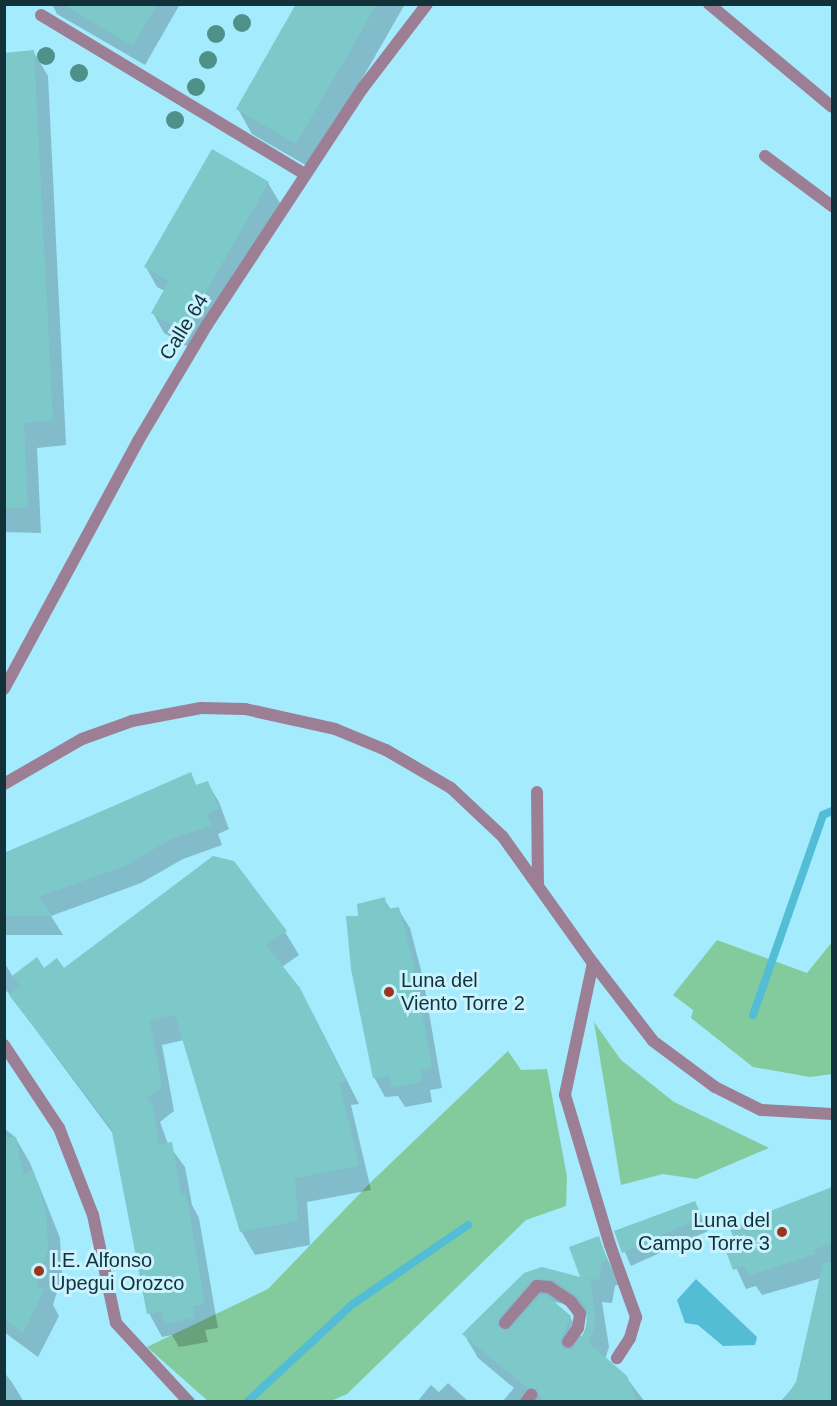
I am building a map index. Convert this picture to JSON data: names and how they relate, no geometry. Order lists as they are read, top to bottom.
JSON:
{
  "streets": {
    "street": ["Calle 64"]
  },
  "places": ["Luna del Viento Torre 2", "Luna del Campo Torre 3", "I.E. Alfonso Upegui Orozco"]
}
